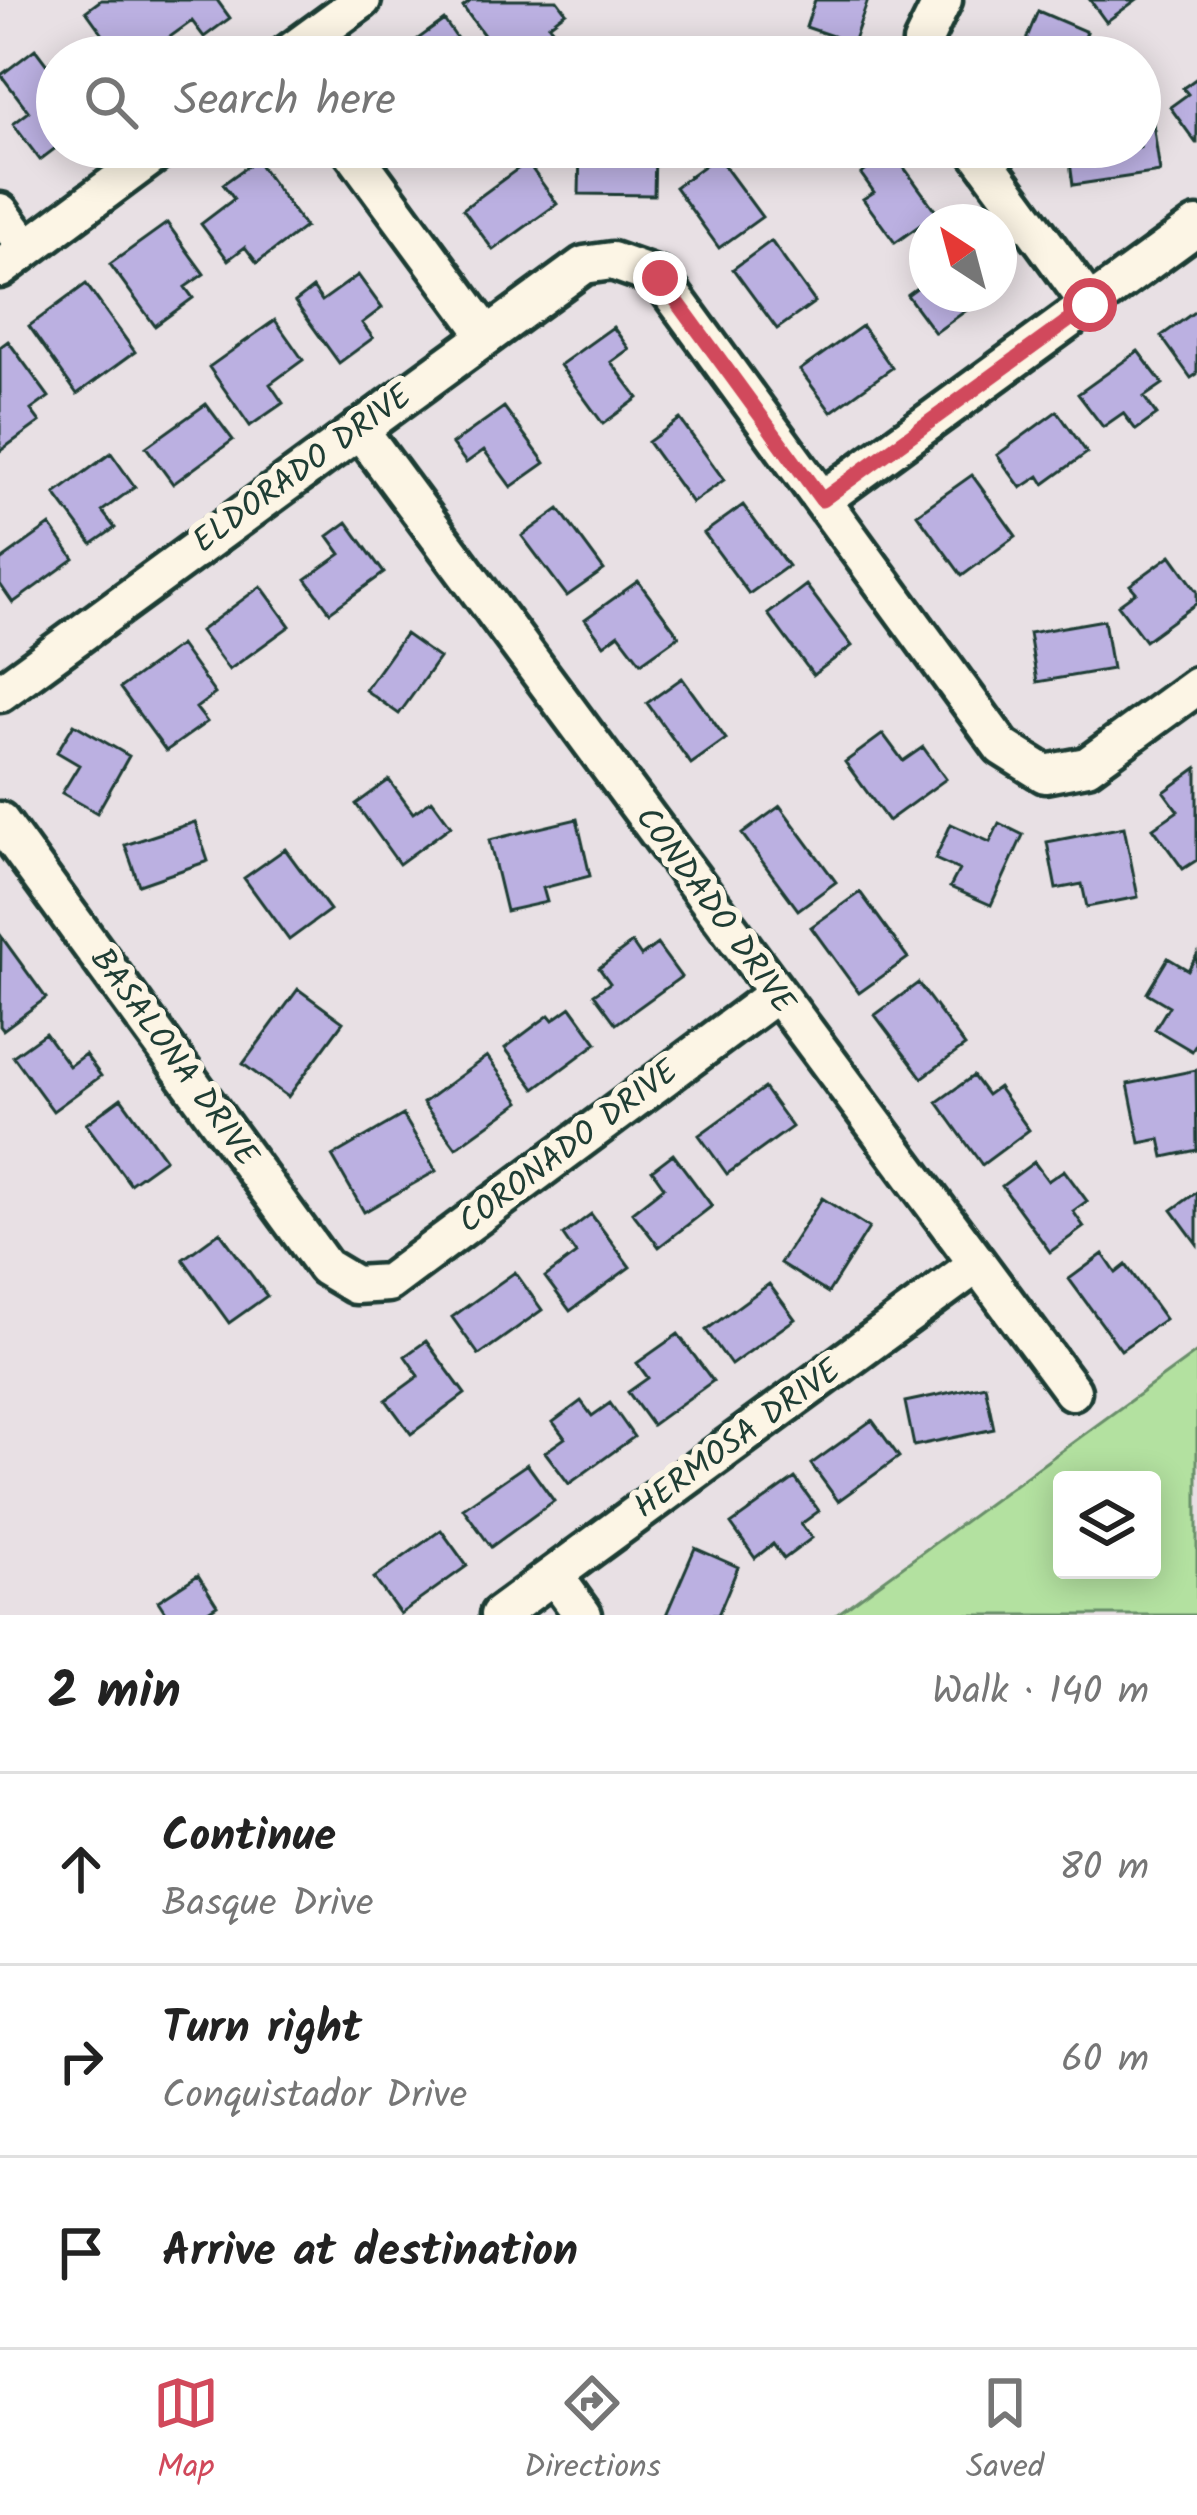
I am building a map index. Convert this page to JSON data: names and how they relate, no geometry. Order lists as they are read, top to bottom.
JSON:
{
  "streets": {
    "street": [
      "ELDORADO DRIVE",
      "CONDADO DRIVE",
      "BASALONA DRIVE",
      "CORONADO DRIVE",
      "HERMOSA DRIVE"
    ]
  },
  "crossings": [
    ["ELDORADO DRIVE", "CONDADO DRIVE"],
    ["CONDADO DRIVE", "CORONADO DRIVE"],
    ["CONDADO DRIVE", "HERMOSA DRIVE"],
    ["BASALONA DRIVE", "CORONADO DRIVE"]
  ],
  "north": "top left",
  "page": {
    "search": "Search here",
    "heading": ["2 min", "Walk · 140 m"],
    "list": [
      ["Continue", "Basque Drive", "80 m"],
      ["Turn right", "Conquistador Drive", "60 m"],
      "Arrive at destination"
    ],
    "nav": ["Map", "Directions", "Saved"]
  }
}
